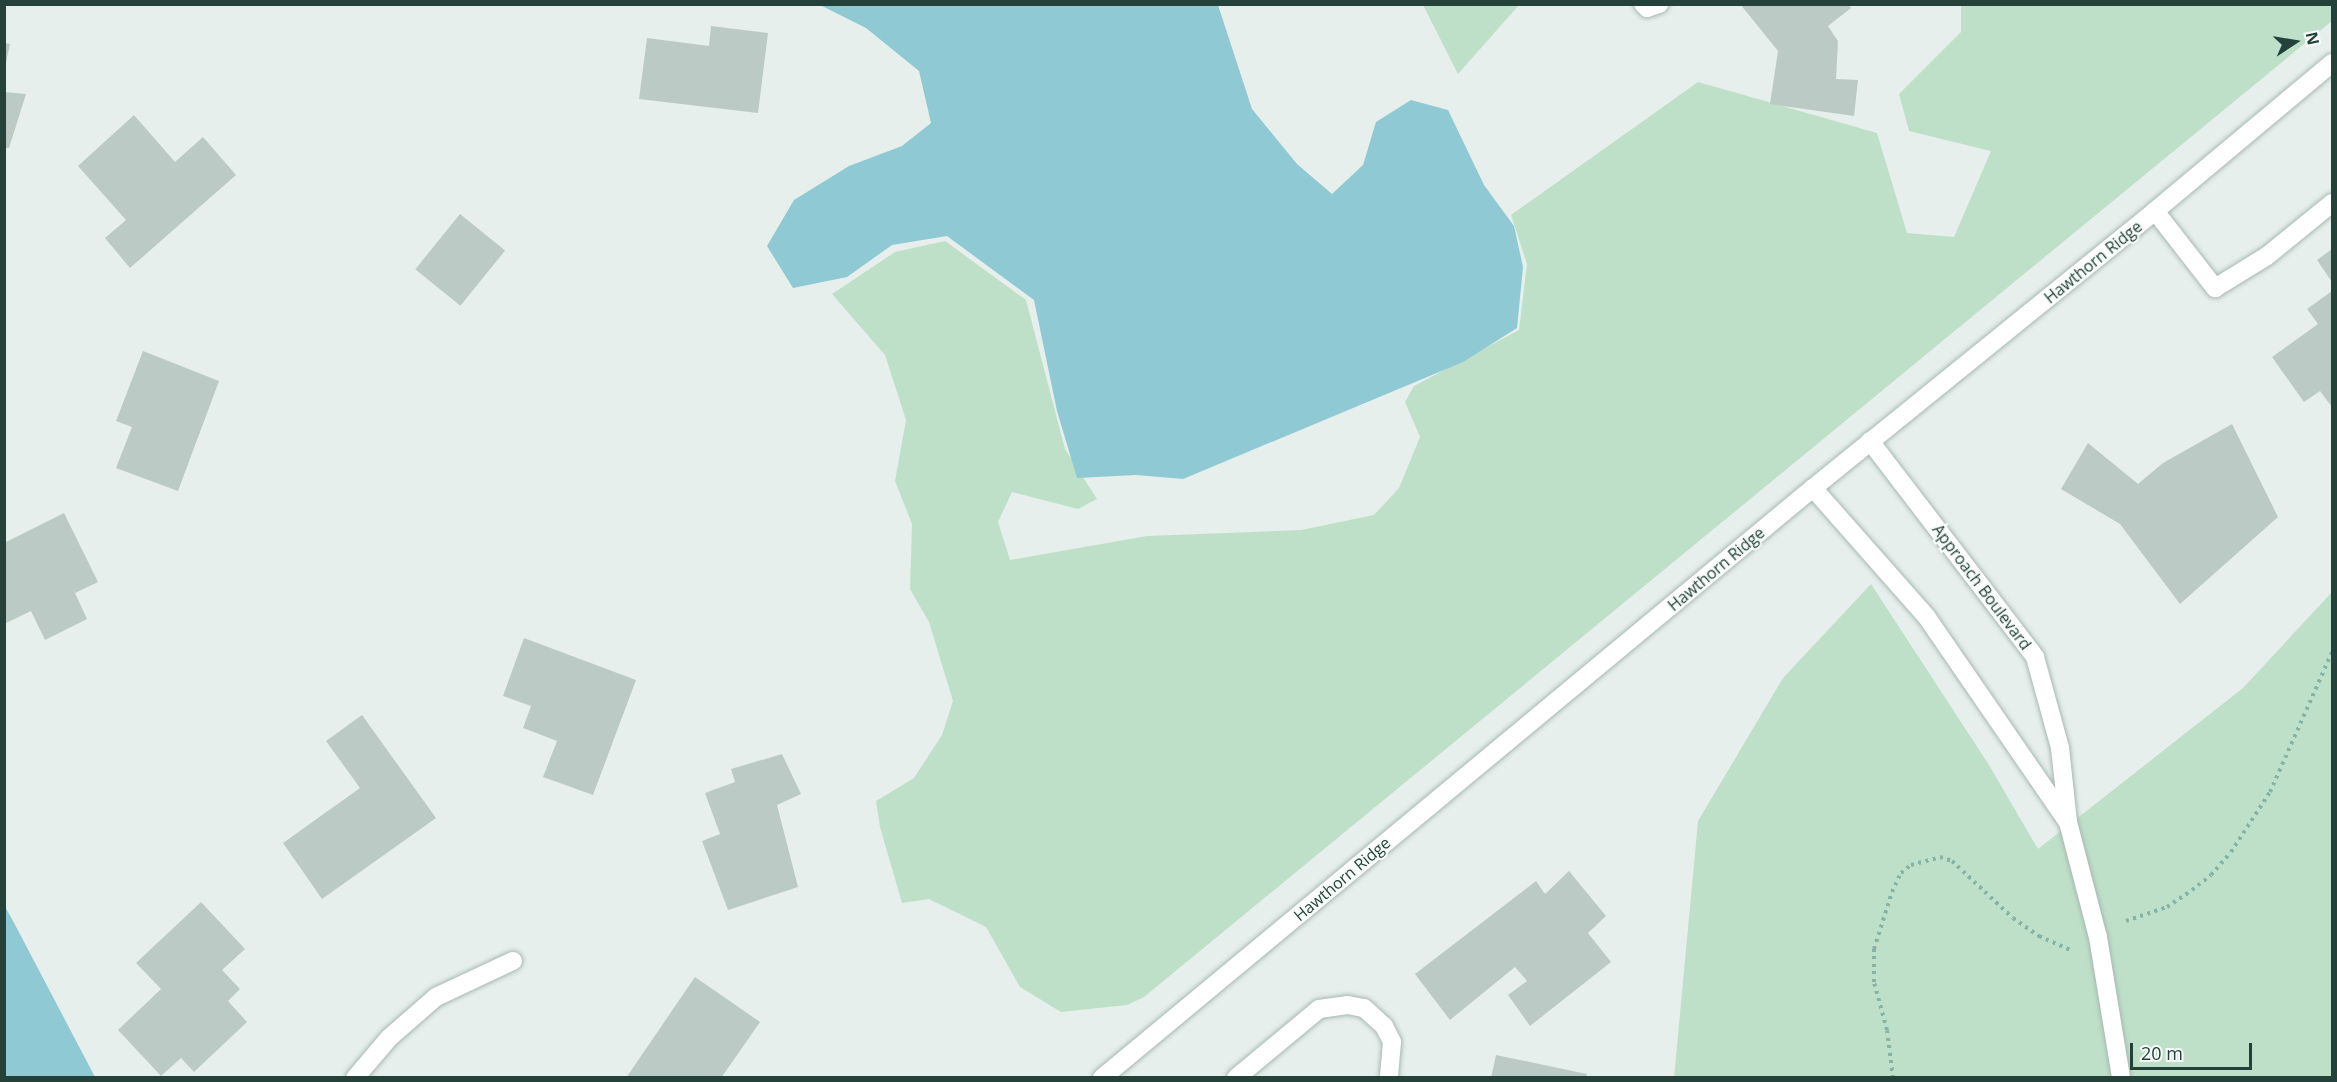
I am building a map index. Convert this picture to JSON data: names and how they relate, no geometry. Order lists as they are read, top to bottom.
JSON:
{
  "streets": {
    "street": ["Hawthorn Ridge", "Approach Boulevard"]
  },
  "crossings": [
    ["Hawthorn Ridge", "Approach Boulevard"]
  ],
  "scale_bar": "20 m",
  "north": "right"
}
